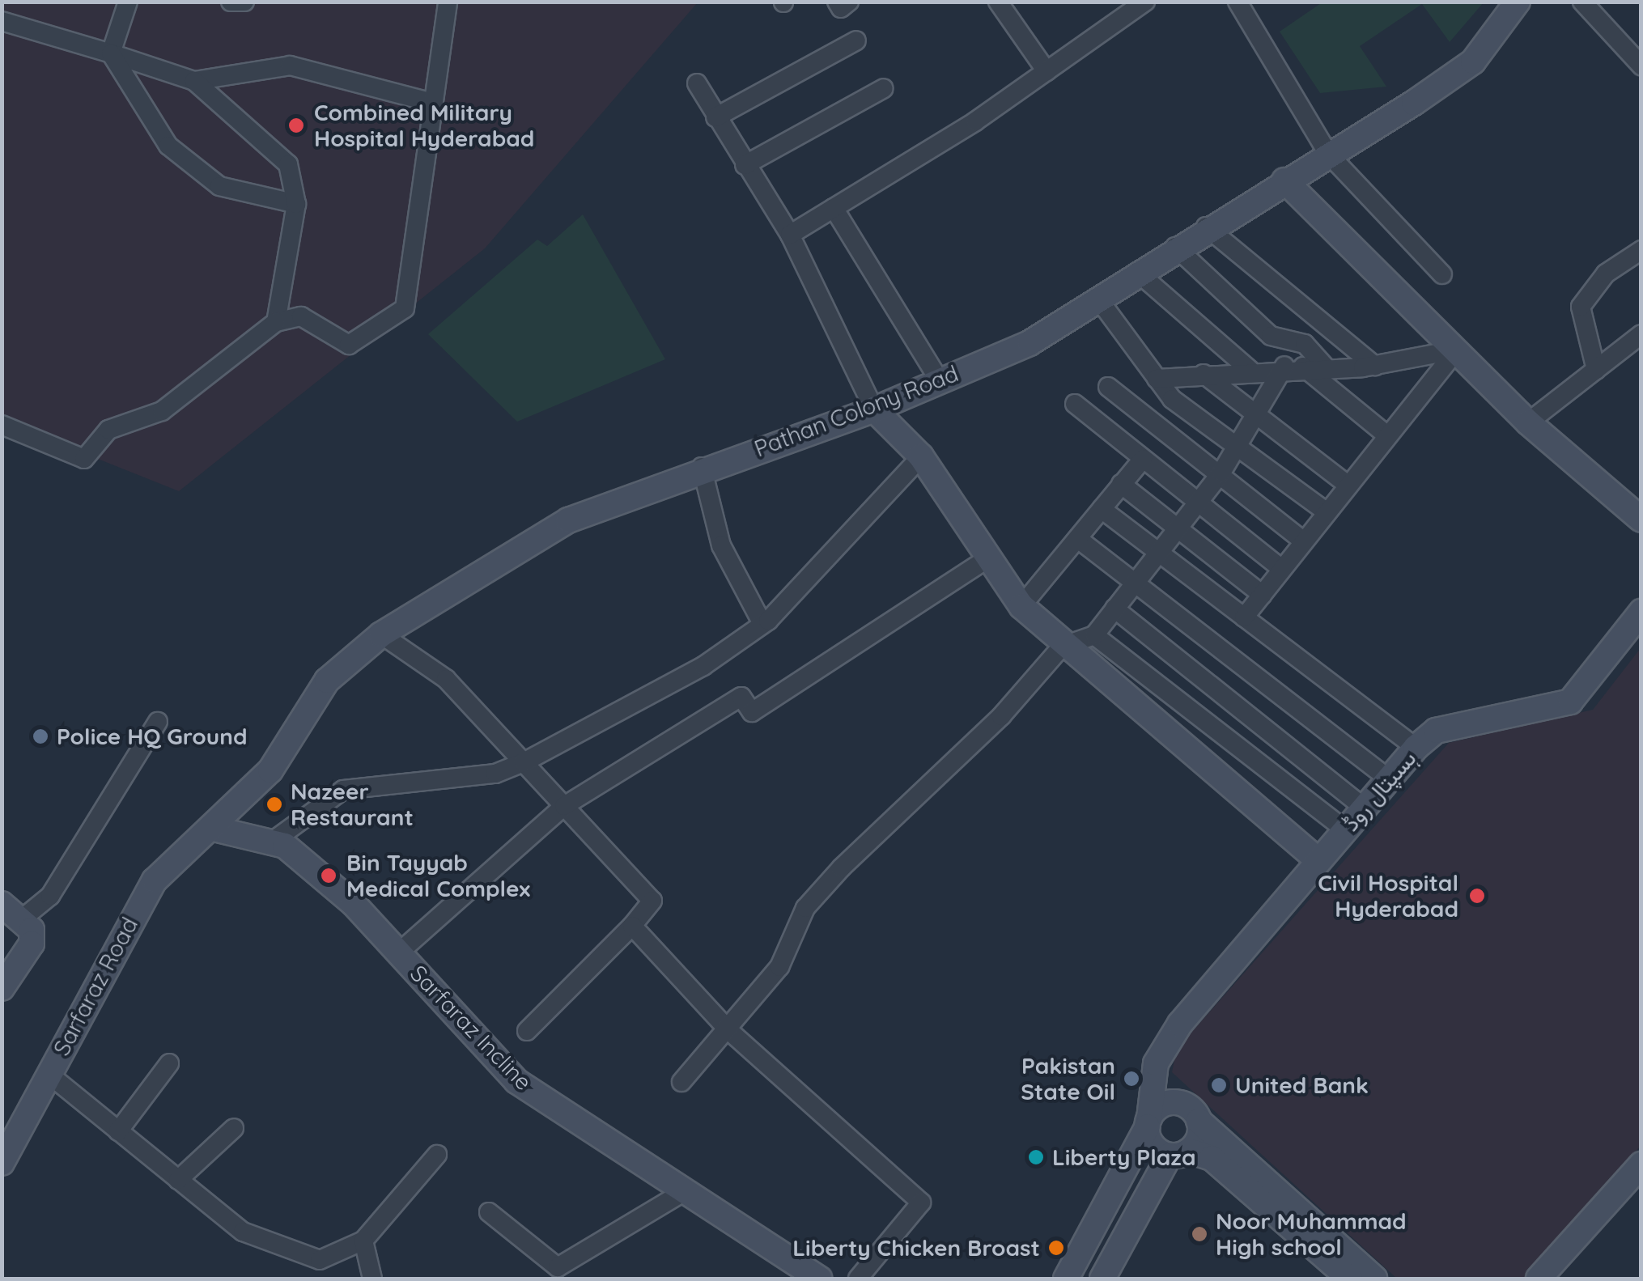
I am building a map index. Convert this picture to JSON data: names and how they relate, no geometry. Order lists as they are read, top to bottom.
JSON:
{
  "streets": {
    "street": [
      "Pathan Colony Road",
      "ہسپتال روڈ",
      "Sarfaraz Road",
      "Sarfaraz Incline"
    ]
  },
  "crossings": [
    ["Pathan Colony Road", "Sarfaraz Road"]
  ],
  "places": [
    "Combined Military Hospital Hyderabad",
    "Police HQ Ground",
    "Nazeer Restaurant",
    "Bin Tayyab Medical Complex",
    "Civil Hospital Hyderabad",
    "Pakistan State Oil",
    "United Bank",
    "Liberty Plaza",
    "Noor Muhammad High school",
    "Liberty Chicken Broast"
  ]
}
